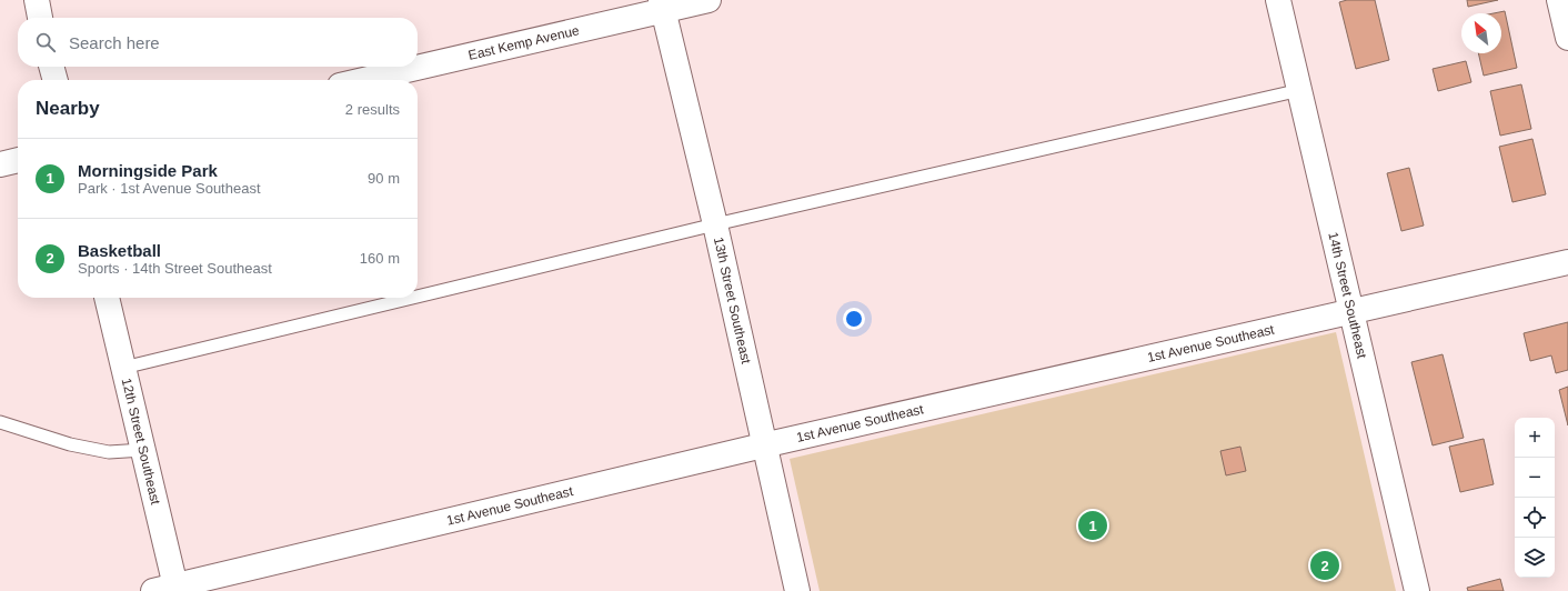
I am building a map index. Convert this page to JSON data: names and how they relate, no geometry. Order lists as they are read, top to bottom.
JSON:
{
  "streets": {
    "street": [
      "East Kemp Avenue",
      "14th Street Southeast",
      "13th Street Southeast",
      "1st Avenue Southeast",
      "12th Street Southeast"
    ]
  },
  "crossings": [
    ["East Kemp Avenue", "13th Street Southeast"],
    ["14th Street Southeast", "1st Avenue Southeast"],
    ["13th Street Southeast", "1st Avenue Southeast"],
    ["1st Avenue Southeast", "12th Street Southeast"]
  ],
  "north": "top left",
  "page": {
    "search": "Search here",
    "heading": ["Nearby", "2 results"],
    "list": [
      {
        "mark": "1",
        "name": "Morningside Park",
        "note": "Park · 1st Avenue Southeast",
        "value": "90 m"
      },
      {
        "mark": "2",
        "name": "Basketball",
        "note": "Sports · 14th Street Southeast",
        "value": "160 m"
      }
    ],
    "map_buttons": ["+", "−"],
    "pins": ["1", "2"]
  }
}
